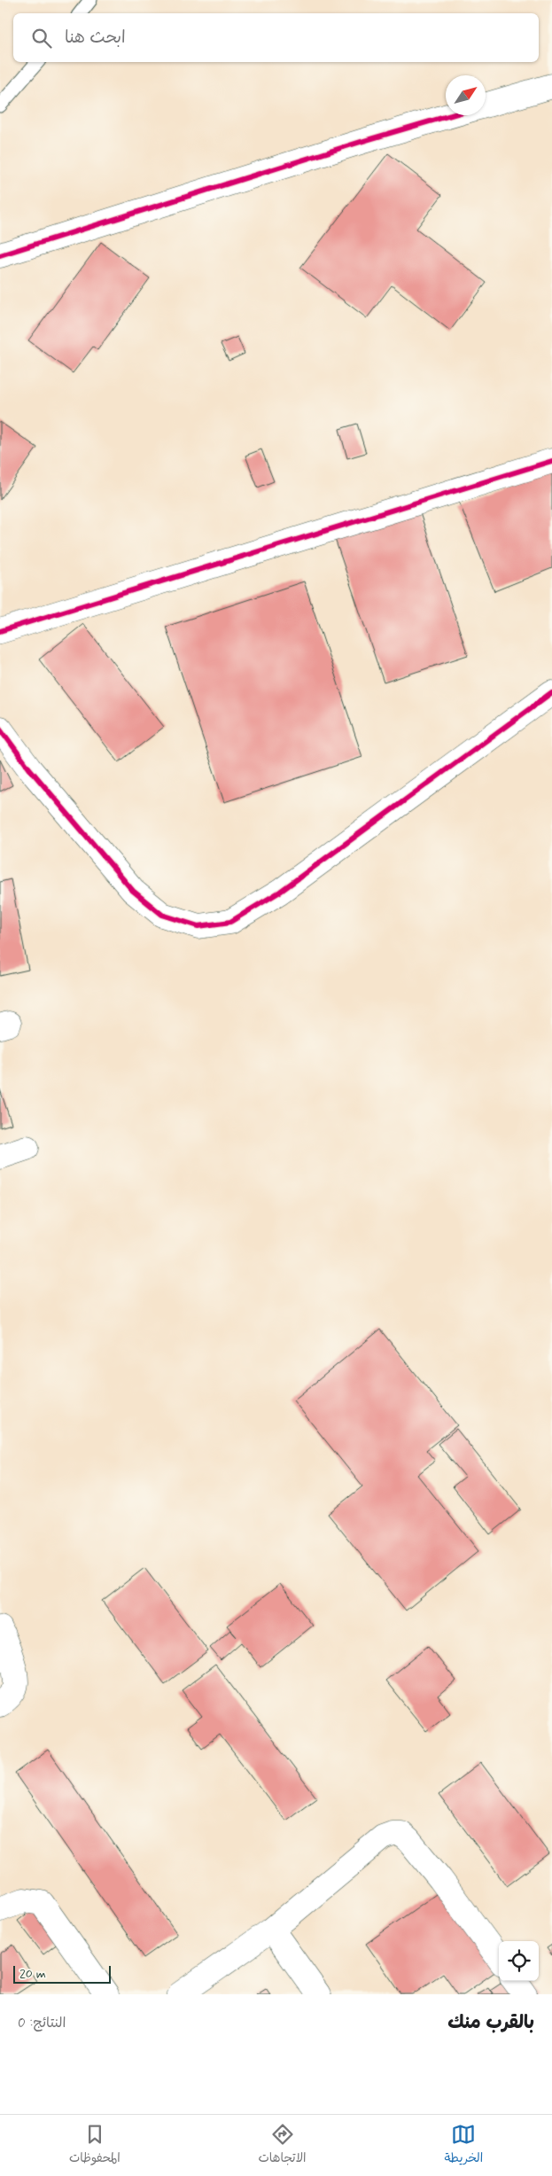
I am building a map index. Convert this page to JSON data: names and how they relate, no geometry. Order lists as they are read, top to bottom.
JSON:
{
  "scale_bar": "20 m",
  "north": "top right",
  "page": {
    "search": "ابحث هنا",
    "scale": "20 m",
    "heading": ["بالقرب منك", "النتائج: 0"],
    "nav": ["الخريطة", "الاتجاهات", "المحفوظات"]
  }
}
